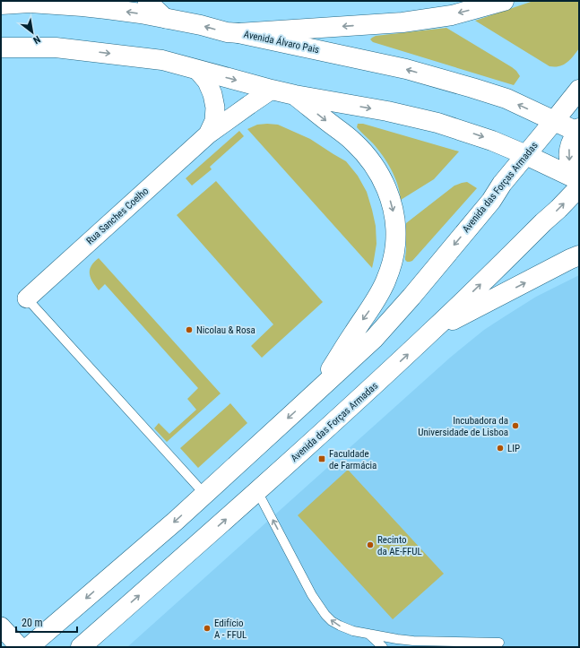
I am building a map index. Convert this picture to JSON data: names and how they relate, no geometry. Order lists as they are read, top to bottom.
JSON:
{
  "streets": {
    "main road": ["Avenida Álvaro Pais", "Avenida das Forças Armadas"],
    "street": ["Rua Sanches Coelho"]
  },
  "crossings": [
    ["Avenida Álvaro Pais", "Avenida das Forças Armadas"]
  ],
  "places": {
    "other": [
      "Nicolau & Rosa",
      "Incubadora da Universidade de Lisboa",
      "LIP",
      "Recinto da AE-FFUL",
      "Edifício A - FFUL"
    ],
    "transit": ["Faculdade de Farmácia"]
  },
  "scale_bar": "20 m",
  "north": "bottom right"
}
